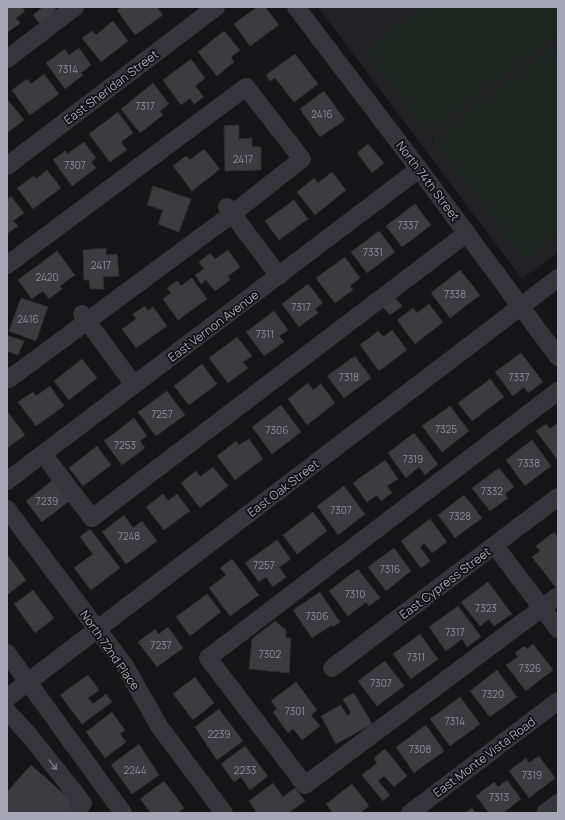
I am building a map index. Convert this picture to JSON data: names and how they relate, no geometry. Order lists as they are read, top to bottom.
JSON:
{
  "streets": {
    "street": [
      "East Sheridan Street",
      "North 74th Street",
      "East Vernon Avenue",
      "East Oak Street",
      "East Cypress Street",
      "North 72nd Place",
      "East Monte Vista Road"
    ]
  },
  "crossings": [
    ["North 74th Street", "East Vernon Avenue"],
    ["North 74th Street", "East Oak Street"],
    ["East Oak Street", "North 72nd Place"]
  ],
  "house_numbers": [
    "7314",
    "7317",
    "2416",
    "2417",
    "7307",
    "7337",
    "7331",
    "2417",
    "2420",
    "7338",
    "7317",
    "2416",
    "7311",
    "7318",
    "7337",
    "7257",
    "7325",
    "7306",
    "7253",
    "7319",
    "7338",
    "7332",
    "7239",
    "7307",
    "7328",
    "7248",
    "7257",
    "7316",
    "7310",
    "7323",
    "7306",
    "7317",
    "7237",
    "7302",
    "7311",
    "7326",
    "7307",
    "7320",
    "7301",
    "7314",
    "2239",
    "7308",
    "2244",
    "2233",
    "7319",
    "7313"
  ]
}
